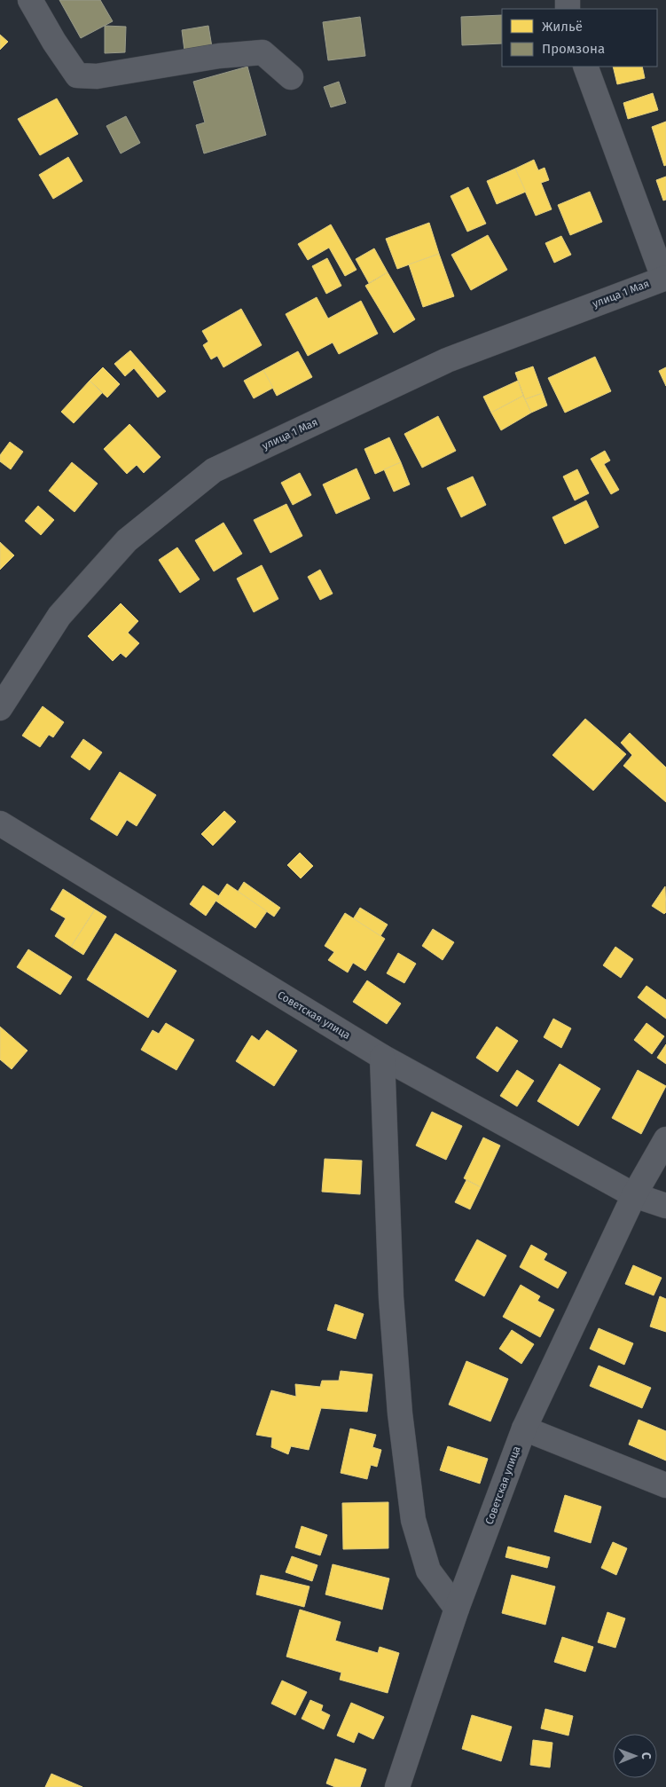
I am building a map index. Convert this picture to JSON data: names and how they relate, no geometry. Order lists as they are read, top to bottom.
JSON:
{
  "streets": {
    "street": ["улица 1 Мая", "Советская улица"]
  },
  "legend": ["Жильё", "Промзона"],
  "north": "right"
}
